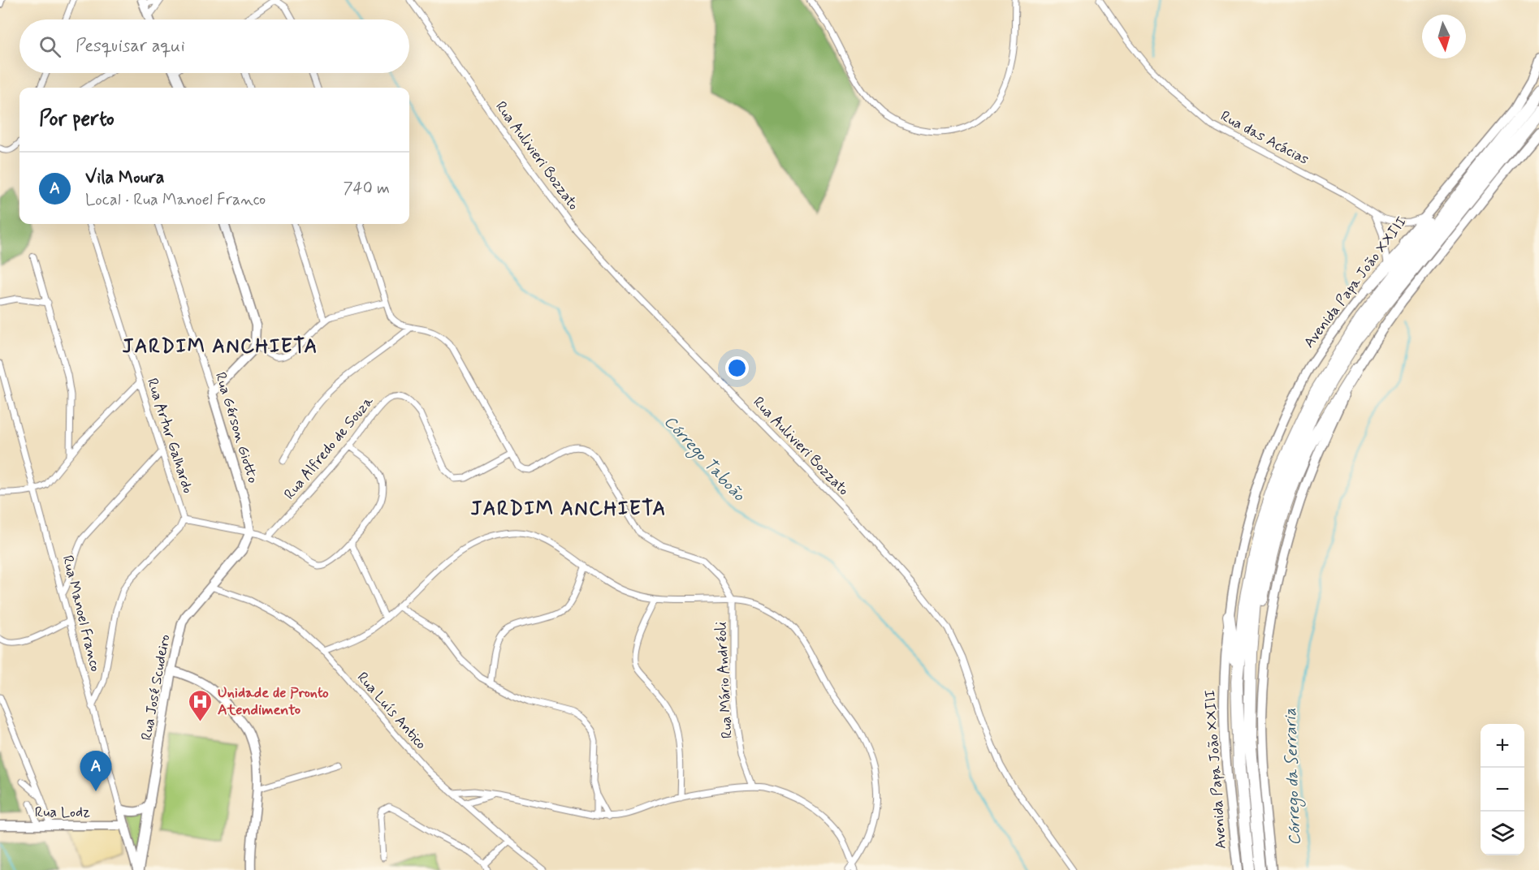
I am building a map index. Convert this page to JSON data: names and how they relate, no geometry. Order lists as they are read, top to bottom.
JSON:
{
  "streets": {
    "highway": ["Avenida Papa João XXIII"],
    "main road": [
      "Rua Gérson Giotto",
      "Rua Manoel Franco",
      "Rua José Scudeiro",
      "Rua Lodz"
    ],
    "street": [
      "Rua das Acácias",
      "Rua Aulivieri Bozzato",
      "Rua Artur Galhardo",
      "Rua Alfredo de Souza",
      "Rua Mário Andréoli",
      "Rua Luís Antico"
    ]
  },
  "crossings": [
    ["Rua das Acácias", "Avenida Papa João XXIII"],
    ["Rua Gérson Giotto", "Rua José Scudeiro"],
    ["Rua Manoel Franco", "Rua José Scudeiro"],
    ["Rua Manoel Franco", "Rua Lodz"],
    ["Rua José Scudeiro", "Rua Luís Antico"]
  ],
  "districts": ["JARDIM ANCHIETA", "JARDIM ANCHIETA"],
  "water": ["Córrego Taboão", "Córrego da Serraria"],
  "places": {
    "hospital": ["Unidade de Pronto Atendimento"]
  },
  "north": "bottom",
  "page": {
    "search": "Pesquisar aqui",
    "heading": "Por perto",
    "list": [
      {
        "mark": "A",
        "name": "Vila Moura",
        "note": "Local · Rua Manoel Franco",
        "value": "740 m"
      }
    ],
    "map_buttons": ["+", "−"],
    "pins": "A"
  }
}
